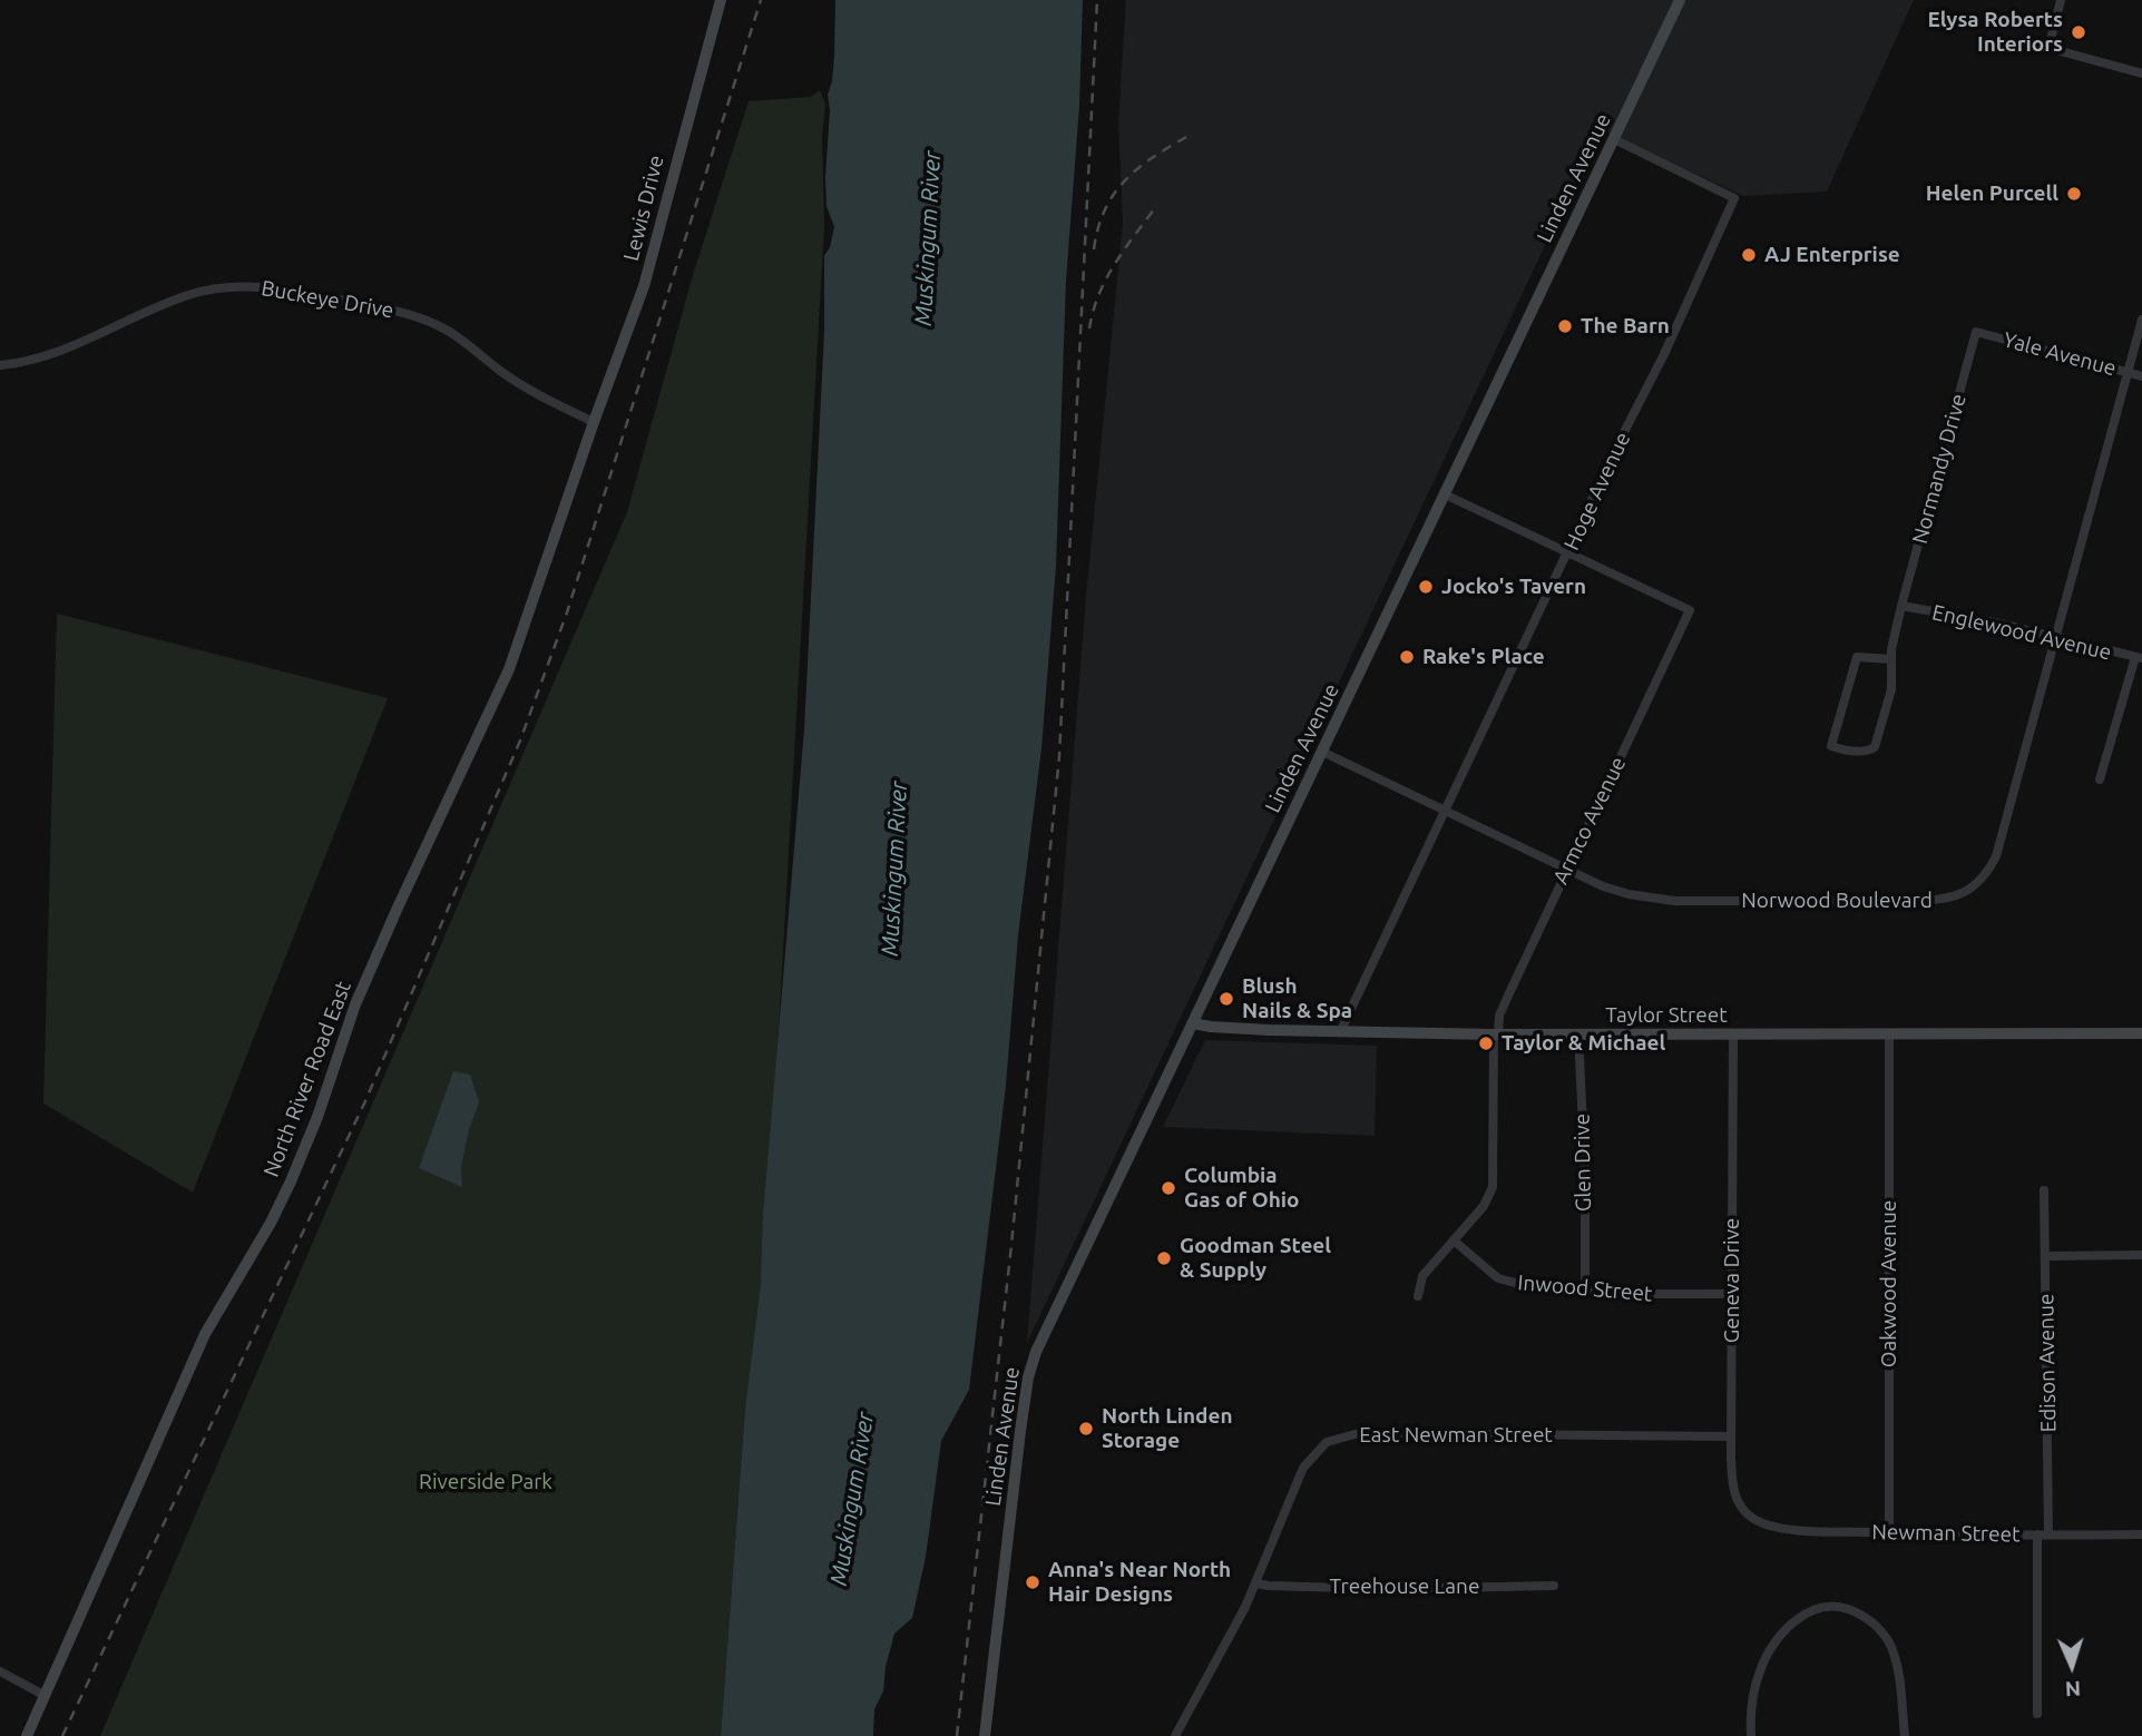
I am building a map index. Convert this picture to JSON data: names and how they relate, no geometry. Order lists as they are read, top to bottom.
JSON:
{
  "streets": {
    "street": [
      "Linden Avenue",
      "Lewis Drive",
      "Buckeye Drive",
      "Yale Avenue",
      "Normandy Drive",
      "Hoge Avenue",
      "Englewood Avenue",
      "Armco Avenue",
      "Norwood Boulevard",
      "Taylor Street",
      "North River Road East",
      "Glen Drive",
      "Geneva Drive",
      "Oakwood Avenue",
      "Inwood Street",
      "Edison Avenue",
      "East Newman Street",
      "Newman Street",
      "Treehouse Lane"
    ]
  },
  "crossings": [
    ["Linden Avenue", "Hoge Avenue"],
    ["Linden Avenue", "Norwood Boulevard"],
    ["Linden Avenue", "Taylor Street"],
    ["Lewis Drive", "Buckeye Drive"],
    ["Lewis Drive", "North River Road East"],
    ["Buckeye Drive", "North River Road East"],
    ["Yale Avenue", "Normandy Drive"],
    ["Yale Avenue", "Norwood Boulevard"],
    ["Normandy Drive", "Englewood Avenue"],
    ["Hoge Avenue", "Armco Avenue"],
    ["Hoge Avenue", "Norwood Boulevard"],
    ["Hoge Avenue", "Taylor Street"],
    ["Englewood Avenue", "Norwood Boulevard"],
    ["Armco Avenue", "Norwood Boulevard"],
    ["Armco Avenue", "Taylor Street"],
    ["Armco Avenue", "Inwood Street"],
    ["Taylor Street", "Glen Drive"],
    ["Taylor Street", "Geneva Drive"],
    ["Taylor Street", "Oakwood Avenue"],
    ["Glen Drive", "Inwood Street"],
    ["Geneva Drive", "Inwood Street"],
    ["Geneva Drive", "East Newman Street"],
    ["Geneva Drive", "Newman Street"],
    ["Oakwood Avenue", "Newman Street"],
    ["Edison Avenue", "Newman Street"],
    ["East Newman Street", "Treehouse Lane"]
  ],
  "water": ["Muskingum River"],
  "parks": ["Riverside Park"],
  "places": [
    "Elysa Roberts Interiors",
    "Helen Purcell",
    "AJ Enterprise",
    "The Barn",
    "Jocko's Tavern",
    "Rake's Place",
    "Blush Nails & Spa",
    "Taylor & Michael",
    "Columbia Gas of Ohio",
    "Goodman Steel & Supply",
    "North Linden Storage",
    "Anna's Near North Hair Designs"
  ],
  "north": "bottom"
}
